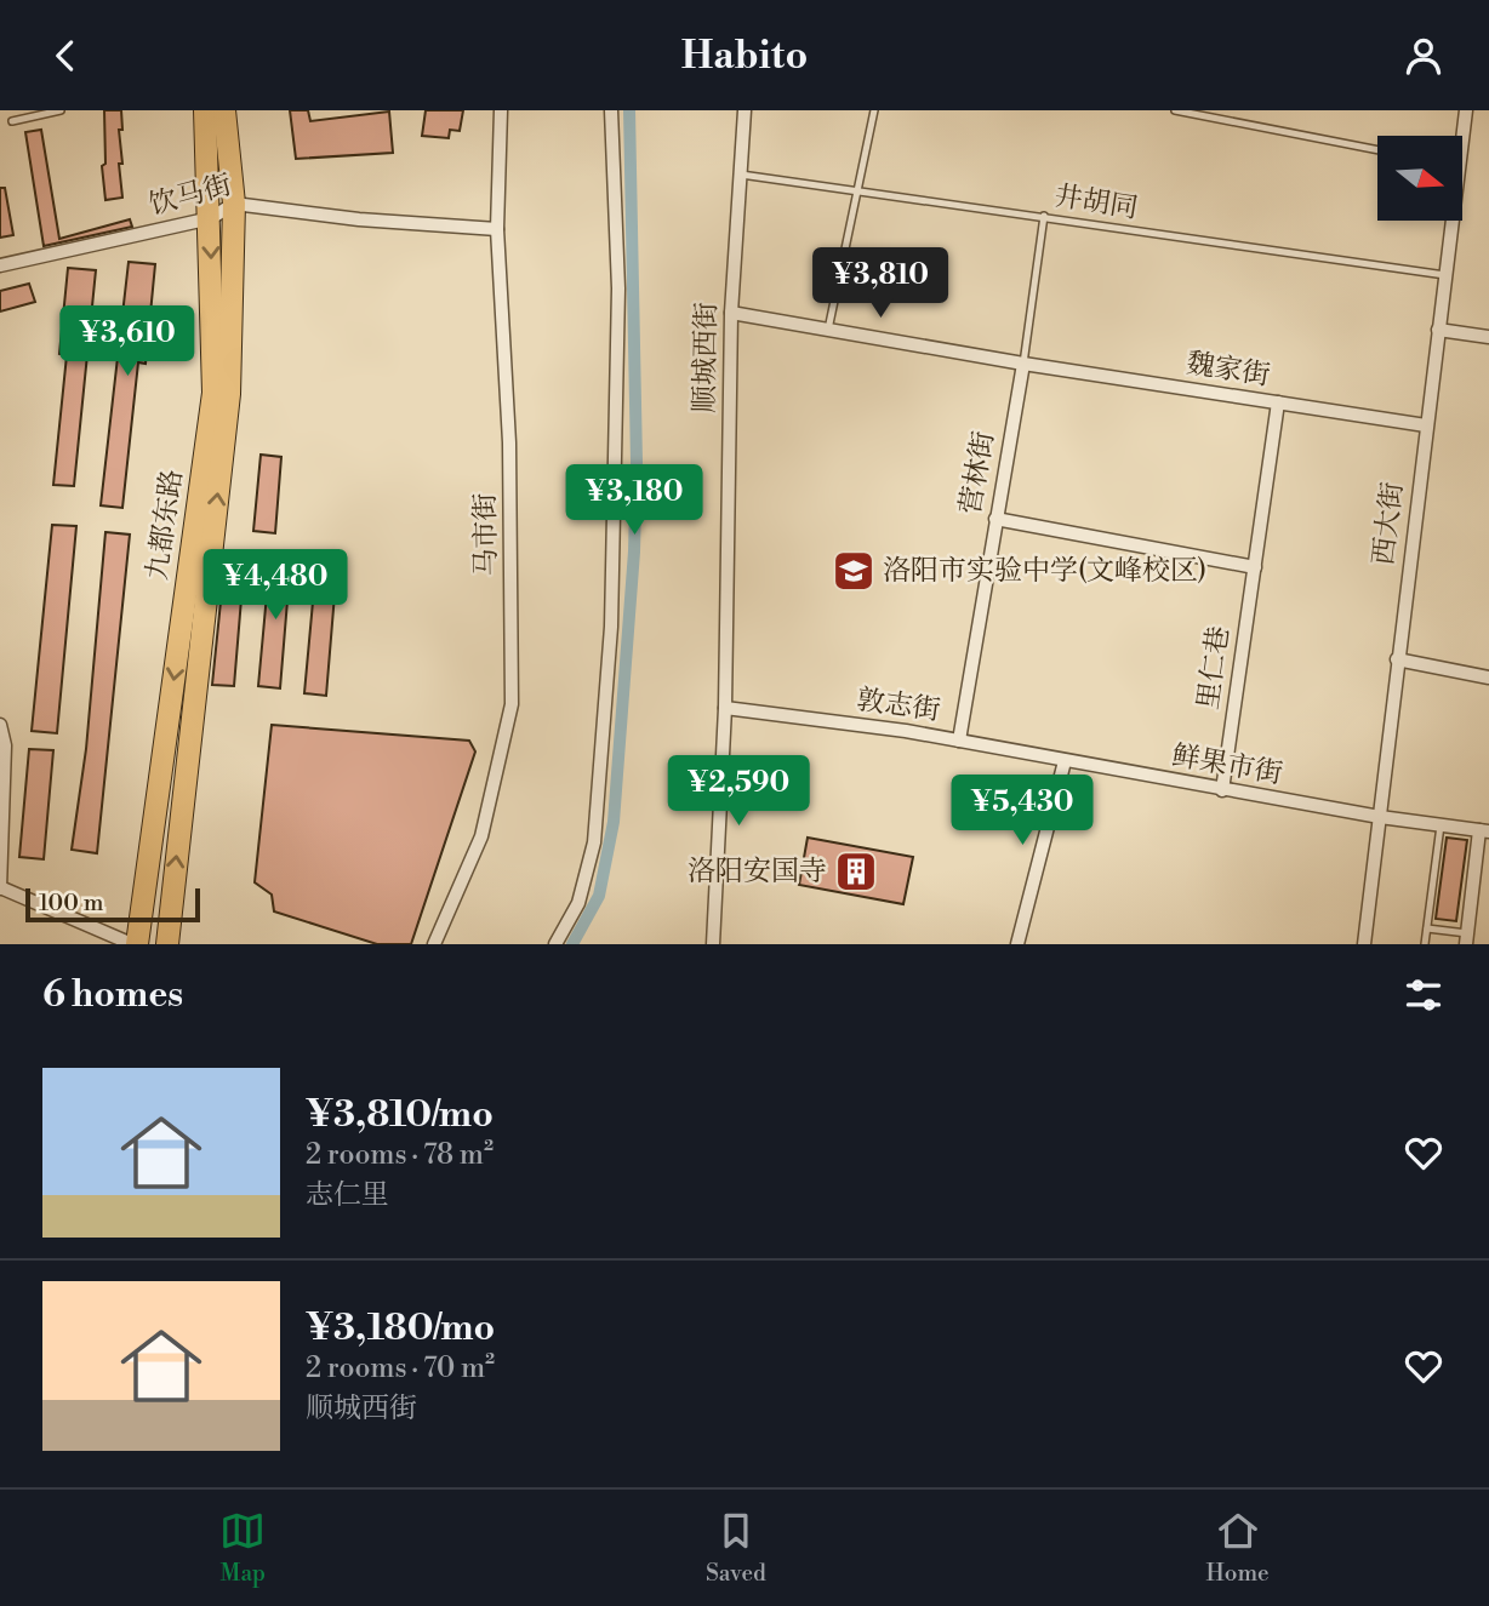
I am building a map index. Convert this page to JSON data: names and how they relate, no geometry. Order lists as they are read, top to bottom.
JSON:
{
  "streets": {
    "highway": ["九都东路"],
    "street": [
      "饮马街",
      "顺城西街",
      "魏家街",
      "营林街",
      "西大街",
      "马市街",
      "里仁巷",
      "敦志街",
      "鲜果市街"
    ],
    "lane": ["井胡同"]
  },
  "crossings": [
    ["饮马街", "九都东路"],
    ["饮马街", "马市街"],
    ["井胡同", "顺城西街"],
    ["井胡同", "西大街"],
    ["顺城西街", "魏家街"],
    ["顺城西街", "敦志街"],
    ["魏家街", "营林街"],
    ["魏家街", "西大街"],
    ["魏家街", "里仁巷"],
    ["营林街", "敦志街"],
    ["西大街", "鲜果市街"],
    ["里仁巷", "鲜果市街"],
    ["敦志街", "鲜果市街"]
  ],
  "places": {
    "school or university": ["洛阳市实验中学(文峰校区)"],
    "building": ["洛阳安国寺"]
  },
  "scale_bar": "100 m",
  "north": "right",
  "page": {
    "header": "Habito",
    "price": [
      "¥3,810",
      "¥3,610",
      "¥3,180",
      "¥4,480",
      "¥2,590",
      "¥5,430"
    ],
    "scale": "100 m",
    "heading": "6 homes",
    "list": [
      {
        "name": "¥3,810/mo",
        "note": "2 rooms · 78 m² · 志仁里"
      },
      {
        "name": "¥3,180/mo",
        "note": "2 rooms · 70 m² · 顺城西街"
      }
    ],
    "tabs": ["Map", "Saved", "Home"]
  }
}
